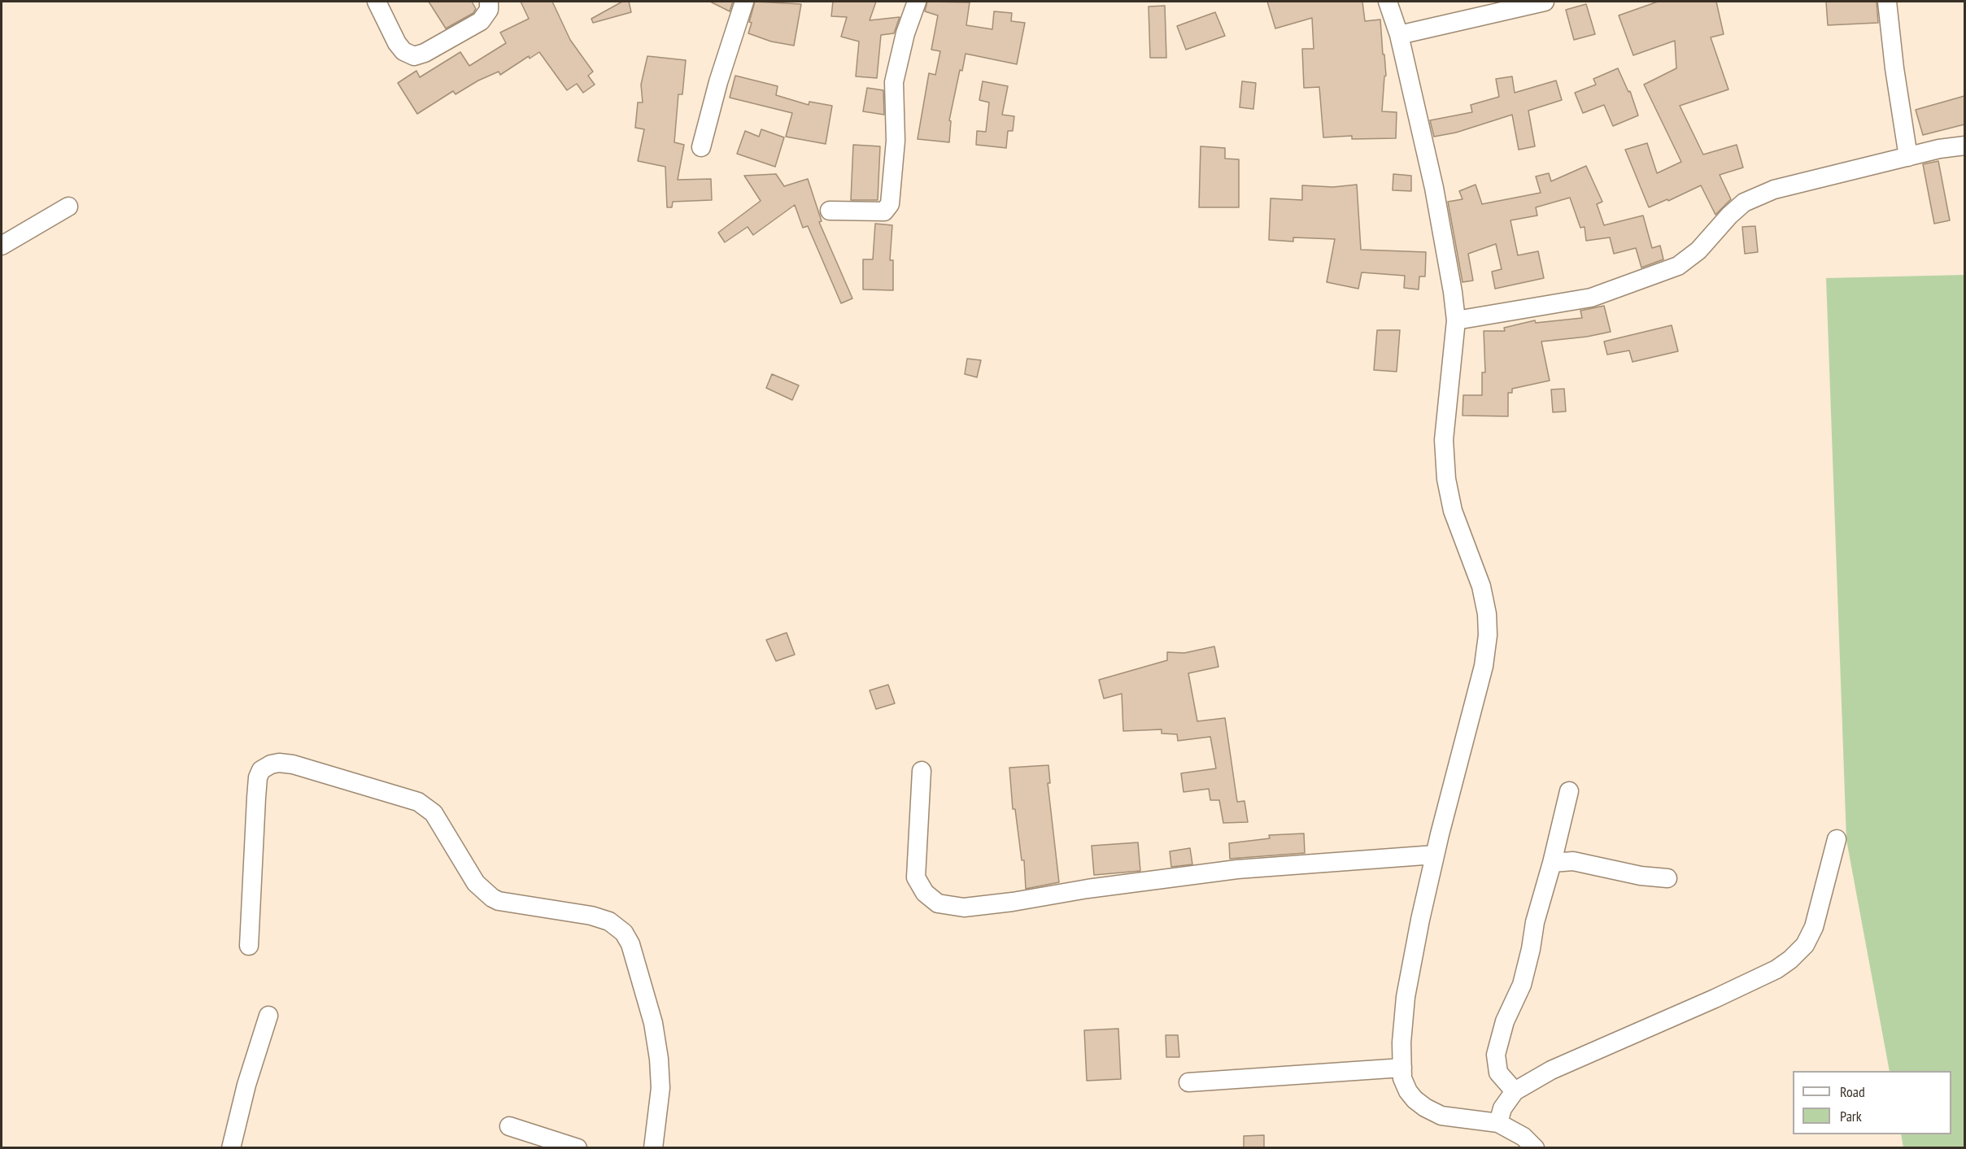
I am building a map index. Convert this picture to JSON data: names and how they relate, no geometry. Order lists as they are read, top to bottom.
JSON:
{
  "legend": ["Road", "Park"]
}
